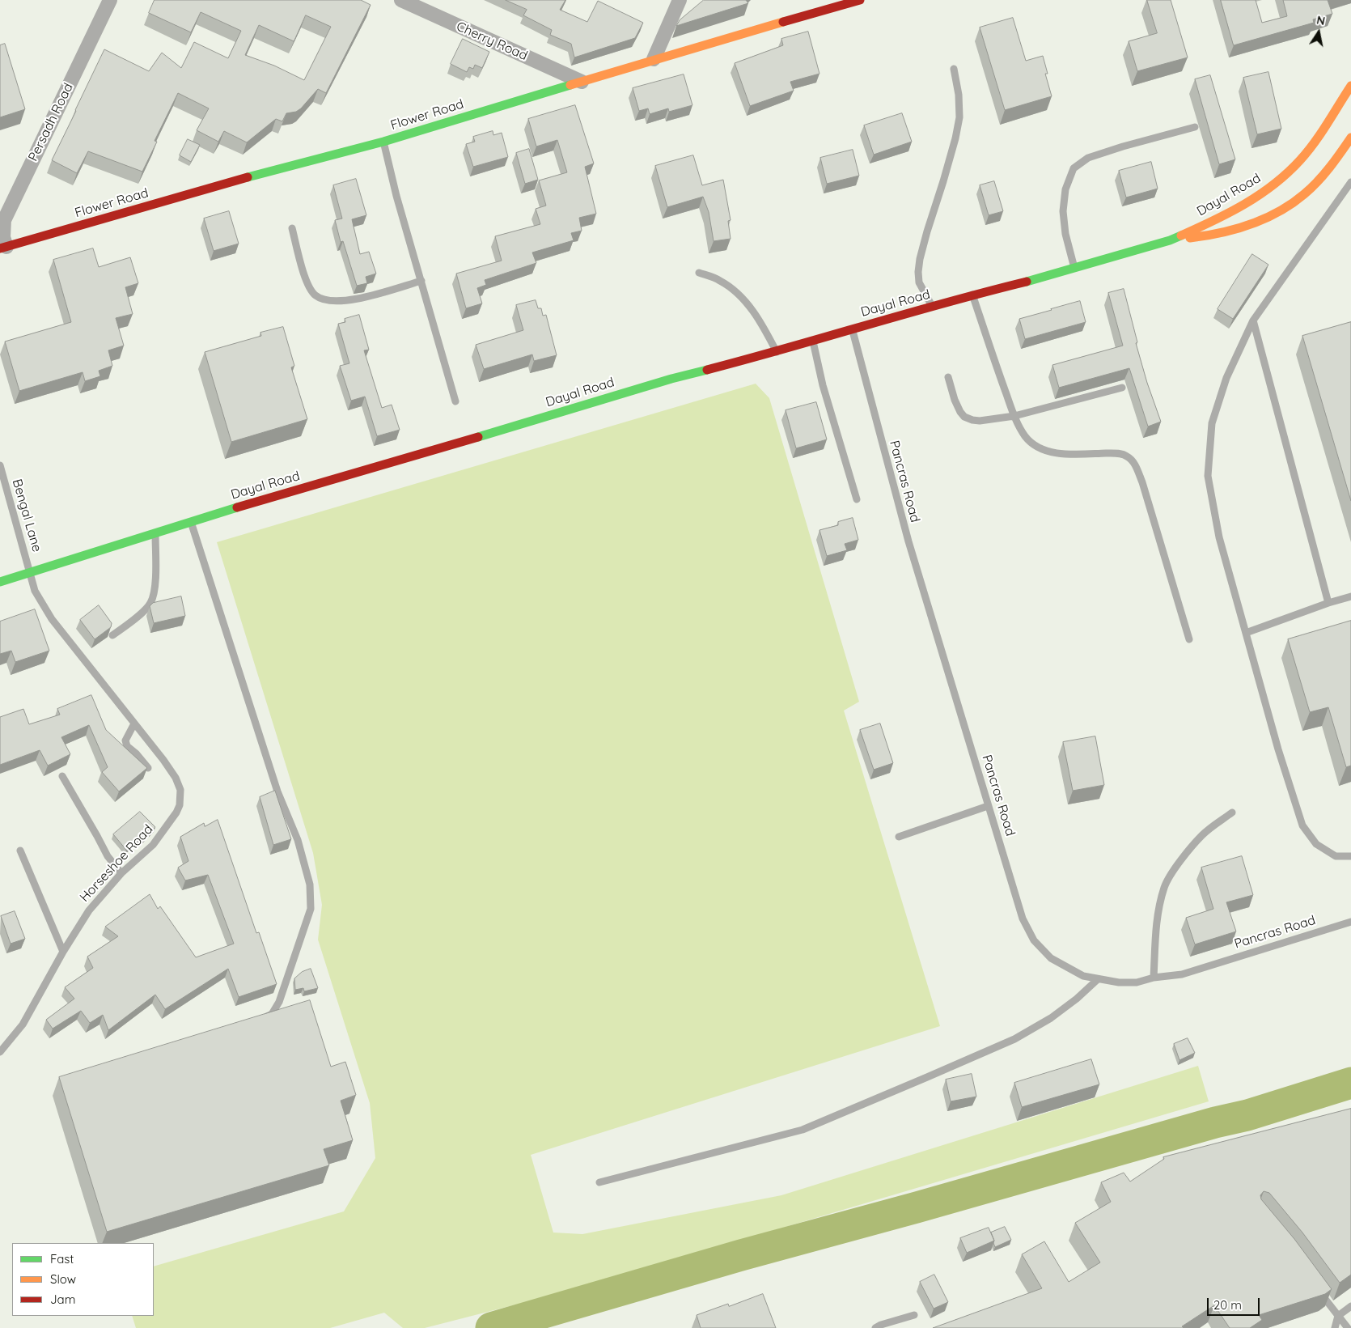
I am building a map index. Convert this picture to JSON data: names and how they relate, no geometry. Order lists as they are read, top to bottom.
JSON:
{
  "streets": {
    "street": [
      "Cherry Road",
      "Flower Road",
      "Persadh Road",
      "Dayal Road"
    ],
    "lane": ["Pancras Road", "Bengal Lane", "Horseshoe Road"]
  },
  "crossings": [
    ["Cherry Road", "Flower Road"],
    ["Flower Road", "Persadh Road"],
    ["Dayal Road", "Pancras Road"],
    ["Dayal Road", "Bengal Lane"],
    ["Dayal Road", "Horseshoe Road"],
    ["Bengal Lane", "Horseshoe Road"]
  ],
  "legend": ["Fast", "Slow", "Jam"],
  "scale_bar": "20 m",
  "north": "top"
}
